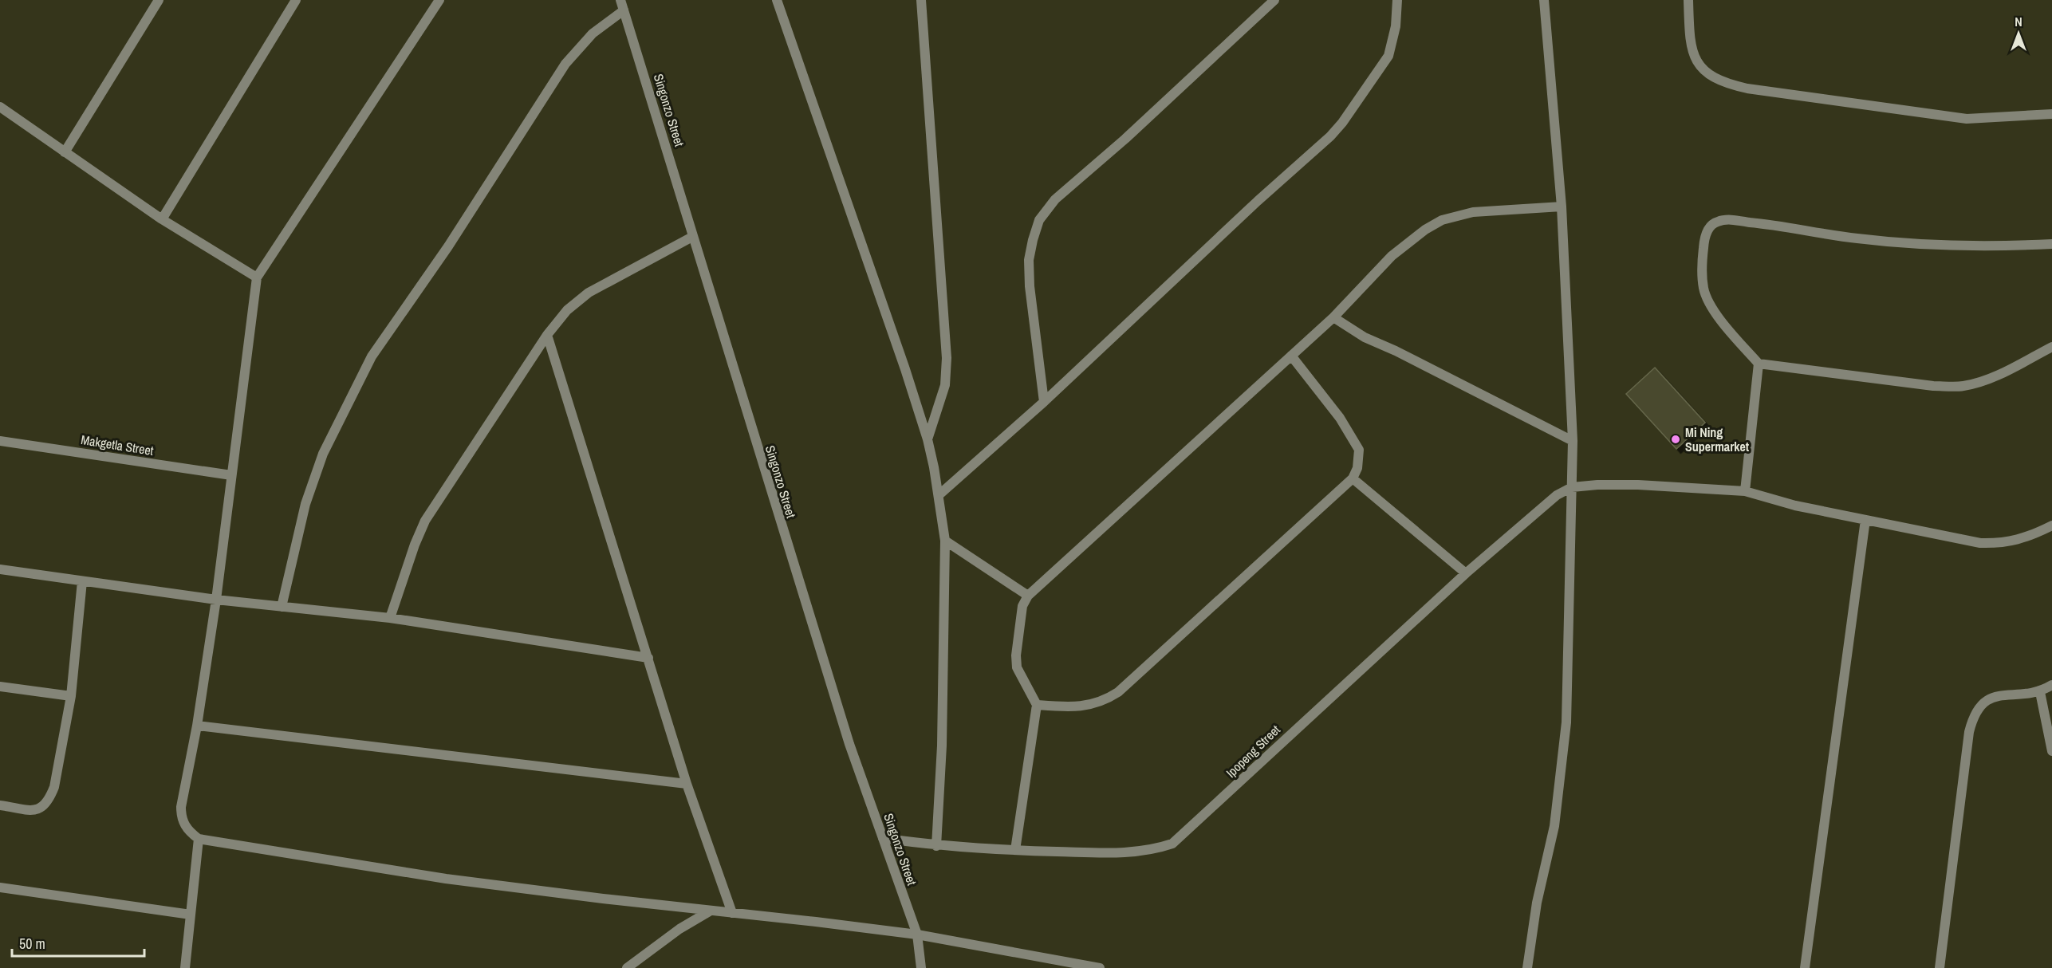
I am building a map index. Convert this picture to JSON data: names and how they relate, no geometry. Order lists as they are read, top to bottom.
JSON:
{
  "streets": {
    "street": ["Singonzo Street", "Makgetla Street", "Ipopeng Street"]
  },
  "crossings": [
    ["Singonzo Street", "Ipopeng Street"]
  ],
  "places": ["Mi Ning Supermarket"],
  "scale_bar": "50 m",
  "north": "top"
}
